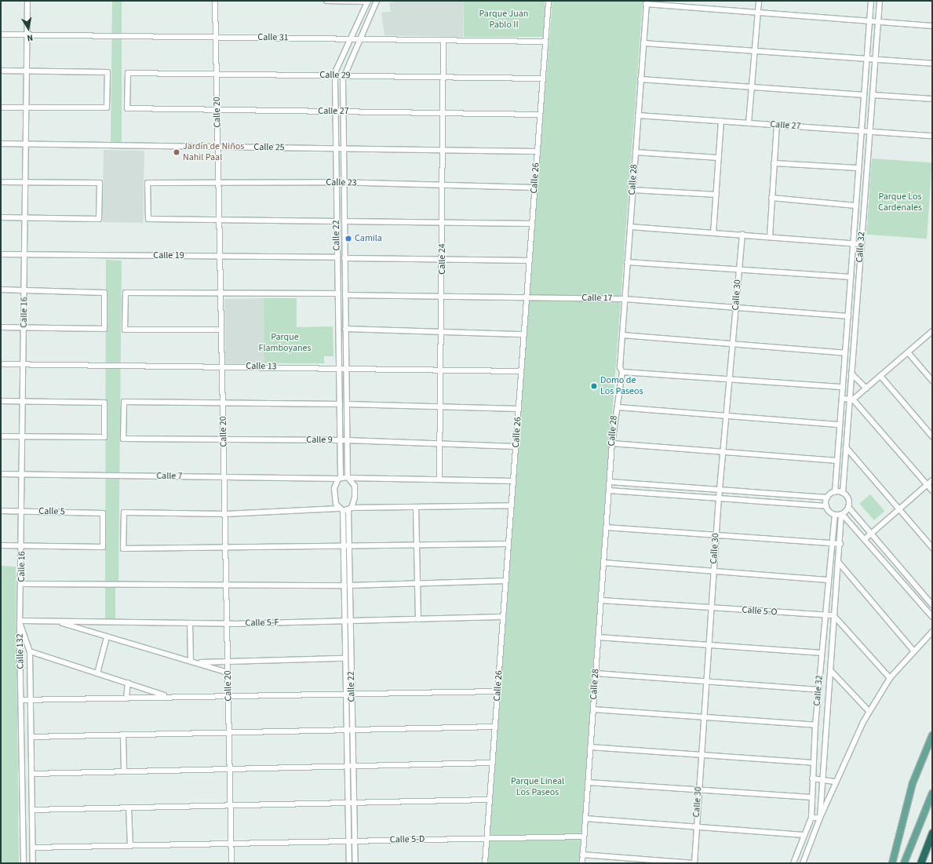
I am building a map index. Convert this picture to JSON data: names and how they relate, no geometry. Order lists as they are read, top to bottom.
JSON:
{
  "streets": {
    "street": [
      "Calle 31",
      "Calle 29",
      "Calle 27",
      "Calle 20",
      "Calle 25",
      "Calle 26",
      "Calle 28",
      "Calle 23",
      "Calle 22",
      "Calle 32",
      "Calle 19",
      "Calle 24",
      "Calle 30",
      "Calle 17",
      "Calle 16",
      "Calle 13",
      "Calle 9",
      "Calle 7",
      "Calle 5",
      "Calle 5-O",
      "Calle 5-F",
      "Calle 132",
      "Calle 5-D"
    ]
  },
  "crossings": [
    ["Calle 31", "Calle 20"],
    ["Calle 31", "Calle 26"],
    ["Calle 31", "Calle 22"],
    ["Calle 31", "Calle 24"],
    ["Calle 31", "Calle 16"],
    ["Calle 29", "Calle 27"],
    ["Calle 29", "Calle 20"],
    ["Calle 29", "Calle 26"],
    ["Calle 29", "Calle 22"],
    ["Calle 29", "Calle 24"],
    ["Calle 27", "Calle 20"],
    ["Calle 27", "Calle 26"],
    ["Calle 27", "Calle 28"],
    ["Calle 27", "Calle 22"],
    ["Calle 27", "Calle 32"],
    ["Calle 27", "Calle 24"],
    ["Calle 20", "Calle 25"],
    ["Calle 20", "Calle 23"],
    ["Calle 20", "Calle 19"],
    ["Calle 20", "Calle 13"],
    ["Calle 20", "Calle 9"],
    ["Calle 20", "Calle 7"],
    ["Calle 20", "Calle 5-F"],
    ["Calle 20", "Calle 5-D"],
    ["Calle 25", "Calle 26"],
    ["Calle 25", "Calle 22"],
    ["Calle 25", "Calle 24"],
    ["Calle 25", "Calle 16"],
    ["Calle 26", "Calle 23"],
    ["Calle 26", "Calle 17"],
    ["Calle 26", "Calle 13"],
    ["Calle 26", "Calle 9"],
    ["Calle 26", "Calle 5-F"],
    ["Calle 26", "Calle 5-D"],
    ["Calle 28", "Calle 17"],
    ["Calle 28", "Calle 5-O"],
    ["Calle 28", "Calle 5-D"],
    ["Calle 23", "Calle 22"],
    ["Calle 23", "Calle 24"],
    ["Calle 22", "Calle 19"],
    ["Calle 22", "Calle 17"],
    ["Calle 22", "Calle 13"],
    ["Calle 22", "Calle 9"],
    ["Calle 22", "Calle 7"],
    ["Calle 22", "Calle 5-F"],
    ["Calle 22", "Calle 5-D"],
    ["Calle 32", "Calle 17"],
    ["Calle 32", "Calle 5-O"],
    ["Calle 19", "Calle 16"],
    ["Calle 24", "Calle 17"],
    ["Calle 24", "Calle 13"],
    ["Calle 24", "Calle 9"],
    ["Calle 30", "Calle 17"],
    ["Calle 30", "Calle 5-O"],
    ["Calle 16", "Calle 13"],
    ["Calle 16", "Calle 7"],
    ["Calle 16", "Calle 5"],
    ["Calle 16", "Calle 5-F"],
    ["Calle 16", "Calle 132"],
    ["Calle 5-F", "Calle 132"],
    ["Calle 132", "Calle 5-D"]
  ],
  "parks": [
    "Parque Juan Pablo II",
    "Parque Los Cardenales",
    "Parque Flamboyanes",
    "Parque Lineal Los Paseos"
  ],
  "places": ["Jardín de Niños Nahil Paal", "Camila", "Domo de Los Paseos"],
  "north": "bottom"
}
